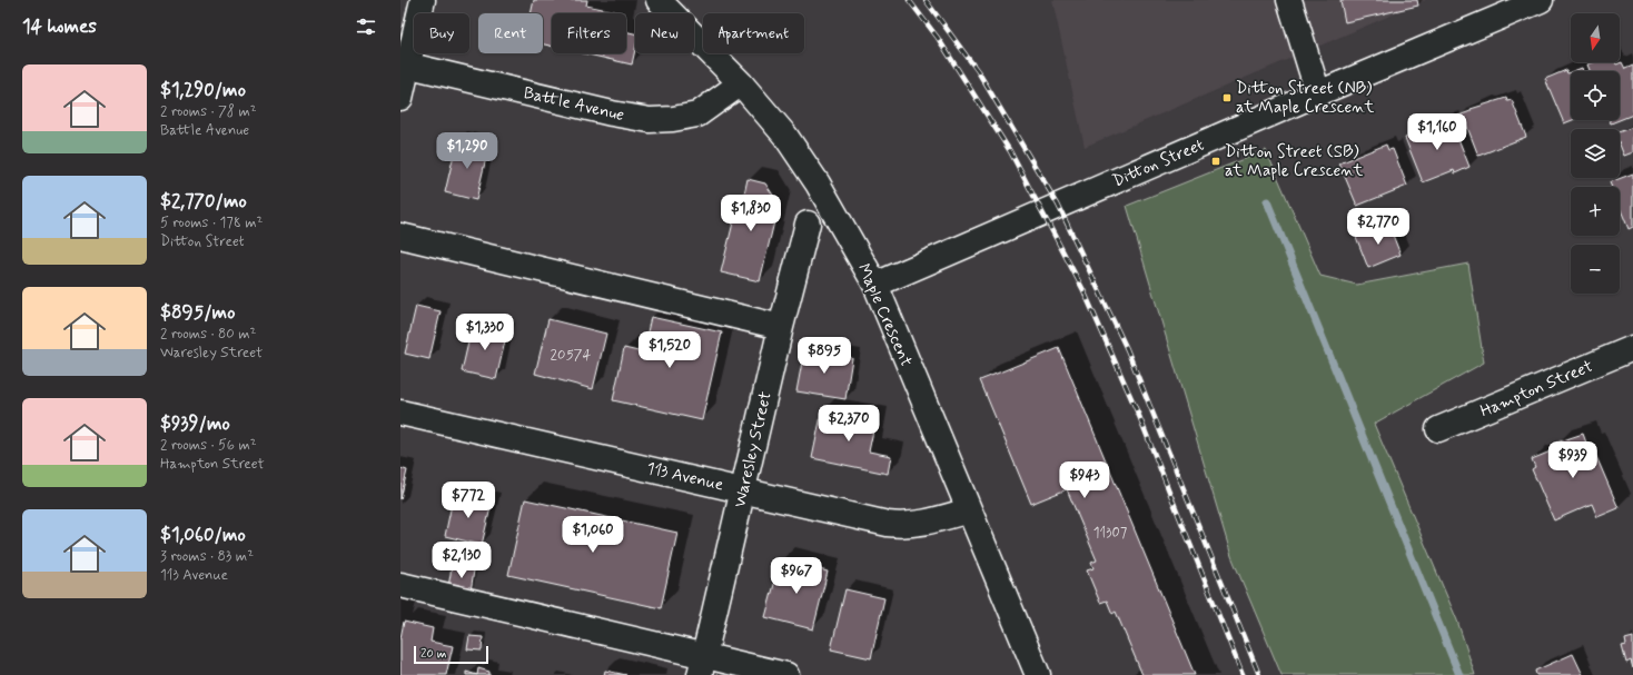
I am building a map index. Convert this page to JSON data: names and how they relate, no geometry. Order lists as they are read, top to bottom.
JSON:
{
  "streets": {
    "street": [
      "Battle Avenue",
      "Ditton Street",
      "Maple Crescent",
      "Hampton Street",
      "Waresley Street",
      "113 Avenue"
    ]
  },
  "crossings": [
    ["Battle Avenue", "Maple Crescent"],
    ["Ditton Street", "Maple Crescent"],
    ["Maple Crescent", "113 Avenue"],
    ["Waresley Street", "113 Avenue"]
  ],
  "places": {
    "transit": ["Ditton Street (NB) at Maple Crescent", "Ditton Street (SB) at Maple Crescent"]
  },
  "house_numbers": ["20574", "11307"],
  "scale_bar": "20 m",
  "north": "bottom",
  "page": {
    "heading": "14 homes",
    "map_buttons": ["+", "−"],
    "chip": [
      "Buy",
      "Rent",
      "Filters",
      "New",
      "Apartment"
    ],
    "list": [
      {
        "name": "$1,290/mo",
        "note": "2 rooms · 78 m² · Battle Avenue"
      },
      {
        "name": "$2,770/mo",
        "note": "5 rooms · 178 m² · Ditton Street"
      },
      {
        "name": "$895/mo",
        "note": "2 rooms · 80 m² · Waresley Street"
      },
      {
        "name": "$939/mo",
        "note": "2 rooms · 56 m² · Hampton Street"
      },
      {
        "name": "$1,060/mo",
        "note": "3 rooms · 83 m² · 113 Avenue"
      }
    ],
    "price": [
      "$1,160",
      "$1,290",
      "$1,830",
      "$2,770",
      "$1,330",
      "$1,520",
      "$895",
      "$2,370",
      "$939",
      "$943",
      "$772",
      "$1,060",
      "$2,130",
      "$967"
    ],
    "scale": "20 m"
  }
}
